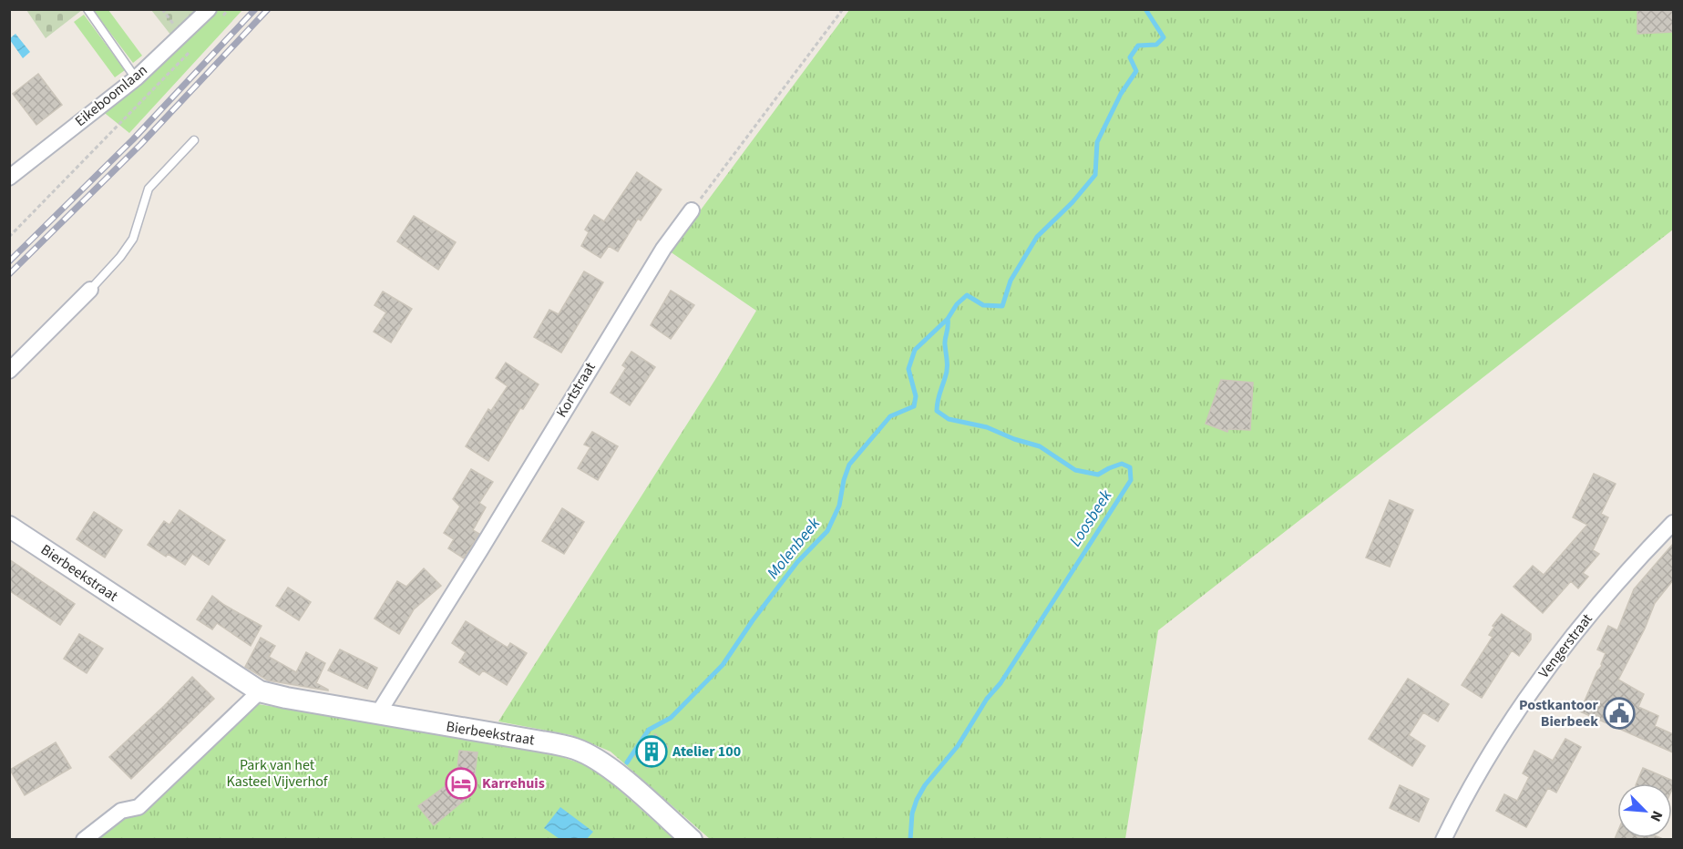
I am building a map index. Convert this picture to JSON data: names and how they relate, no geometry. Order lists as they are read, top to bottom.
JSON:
{
  "streets": {
    "street": [
      "Eikeboomlaan",
      "Kortstraat",
      "Bierbeekstraat",
      "Vengerstraat"
    ]
  },
  "crossings": [
    ["Kortstraat", "Bierbeekstraat"]
  ],
  "water": ["Loosbeek", "Molenbeek"],
  "parks": ["Park van het Kasteel Vijverhof"],
  "places": {
    "public building": ["Postkantoor Bierbeek"],
    "building": ["Atelier 100"],
    "hotel": ["Karrehuis"]
  },
  "north": "bottom right"
}
